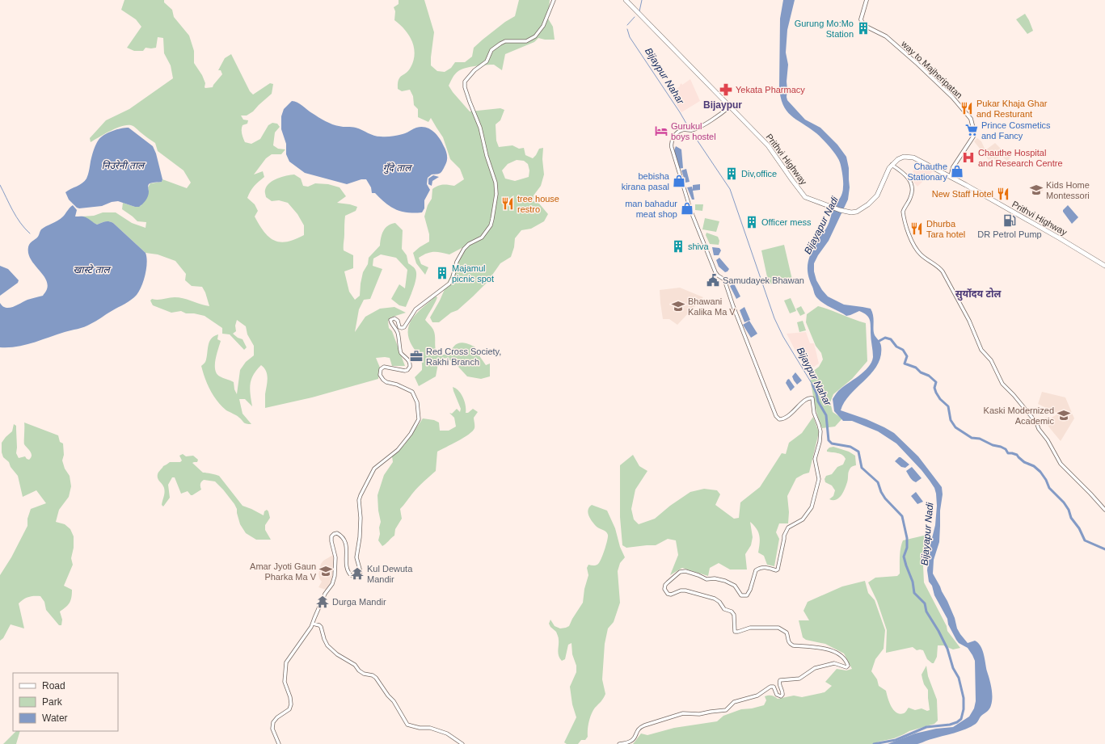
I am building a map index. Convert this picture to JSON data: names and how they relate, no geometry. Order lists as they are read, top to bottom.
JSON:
{
  "streets": {
    "highway": ["Prithvi Highway"],
    "main road": ["way to Majheripatan"]
  },
  "crossings": [
    ["way to Majheripatan", "Prithvi Highway"]
  ],
  "districts": ["Bijaypur", "सुर्योदय टोल"],
  "water": [
    "Bijaypur Nahar",
    "निउरेनी ताल",
    "गुँदे ताल",
    "Bijayapur Nadi",
    "खास्टे ताल"
  ],
  "places": {
    "building": [
      "Gurung Mo:Mo Station",
      "Div,office",
      "Officer mess",
      "shiva",
      "Majamul picnic spot"
    ],
    "pharmacy": ["Yekata Pharmacy"],
    "restaurant": [
      "Pukar Khaja Ghar and Resturant",
      "New Staff Hotel",
      "tree house restro",
      "Dhurba Tara hotel"
    ],
    "supermarket": ["Prince Cosmetics and Fancy"],
    "hotel": ["Gurukul boys hostel"],
    "hospital": ["Chauthe Hospital and Research Centre"],
    "shop": ["Chauthe Stationary", "bebisha kirana pasal", "man bahadur meat shop"],
    "school or university": [
      "Kids Home Montessori",
      "Bhawani Kalika Ma V",
      "Kaski Modernized Academic",
      "Amar Jyoti Gaun Pharka Ma V"
    ],
    "fuel station": ["DR Petrol Pump"],
    "public building": ["Samudayek Bhawan"],
    "office": ["Red Cross Society, Rakhi Branch"],
    "temple": ["Kul Dewuta Mandir", "Durga Mandir"]
  },
  "legend": ["Road", "Park", "Water"]
}
